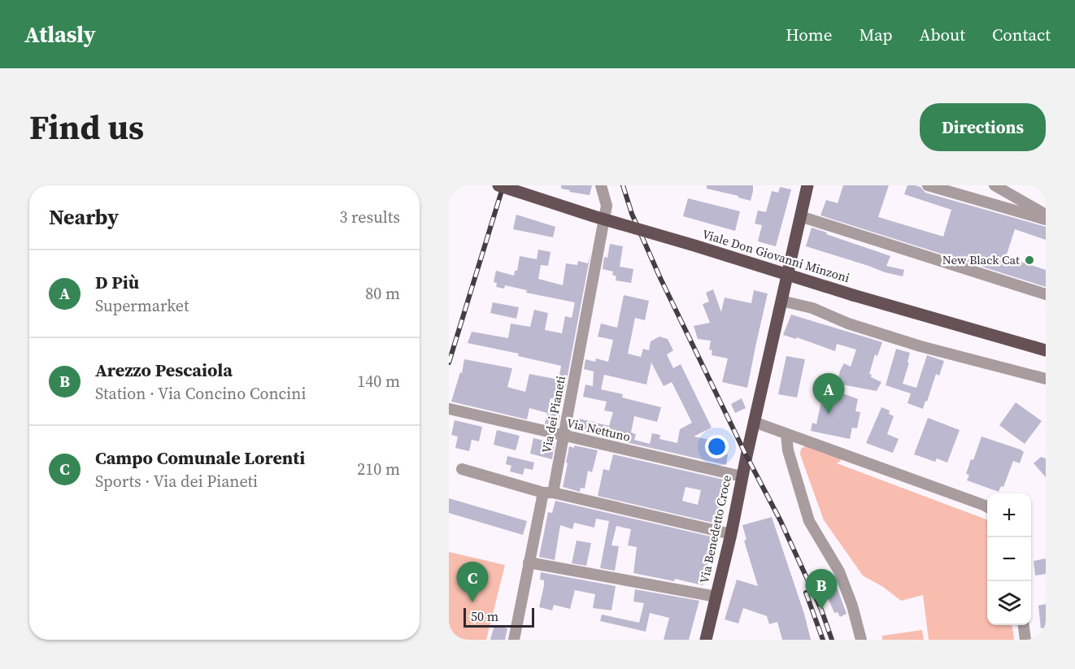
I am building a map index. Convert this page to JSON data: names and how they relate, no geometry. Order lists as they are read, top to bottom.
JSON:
{
  "streets": {
    "main road": ["Viale Don Giovanni Minzoni", "Via Benedetto Croce"],
    "street": ["Via dei Pianeti", "Via Nettuno"]
  },
  "crossings": [
    ["Via dei Pianeti", "Via Nettuno"],
    ["Via Nettuno", "Via Benedetto Croce"]
  ],
  "places": ["New Black Cat"],
  "scale_bar": "50 m",
  "page": {
    "header": "Atlasly",
    "nav": [
      "Home",
      "Map",
      "About",
      "Contact"
    ],
    "title": "Find us",
    "buttons": "Directions",
    "heading": ["Nearby", "3 results"],
    "list": [
      {
        "mark": "A",
        "name": "D Più",
        "note": "Supermarket",
        "value": "80 m"
      },
      {
        "mark": "B",
        "name": "Arezzo Pescaiola",
        "note": "Station · Via Concino Concini",
        "value": "140 m"
      },
      {
        "mark": "C",
        "name": "Campo Comunale Lorenti",
        "note": "Sports · Via dei Pianeti",
        "value": "210 m"
      }
    ],
    "pins": ["A", "C", "B"],
    "map_buttons": ["+", "−"],
    "scale": "50 m"
  }
}
